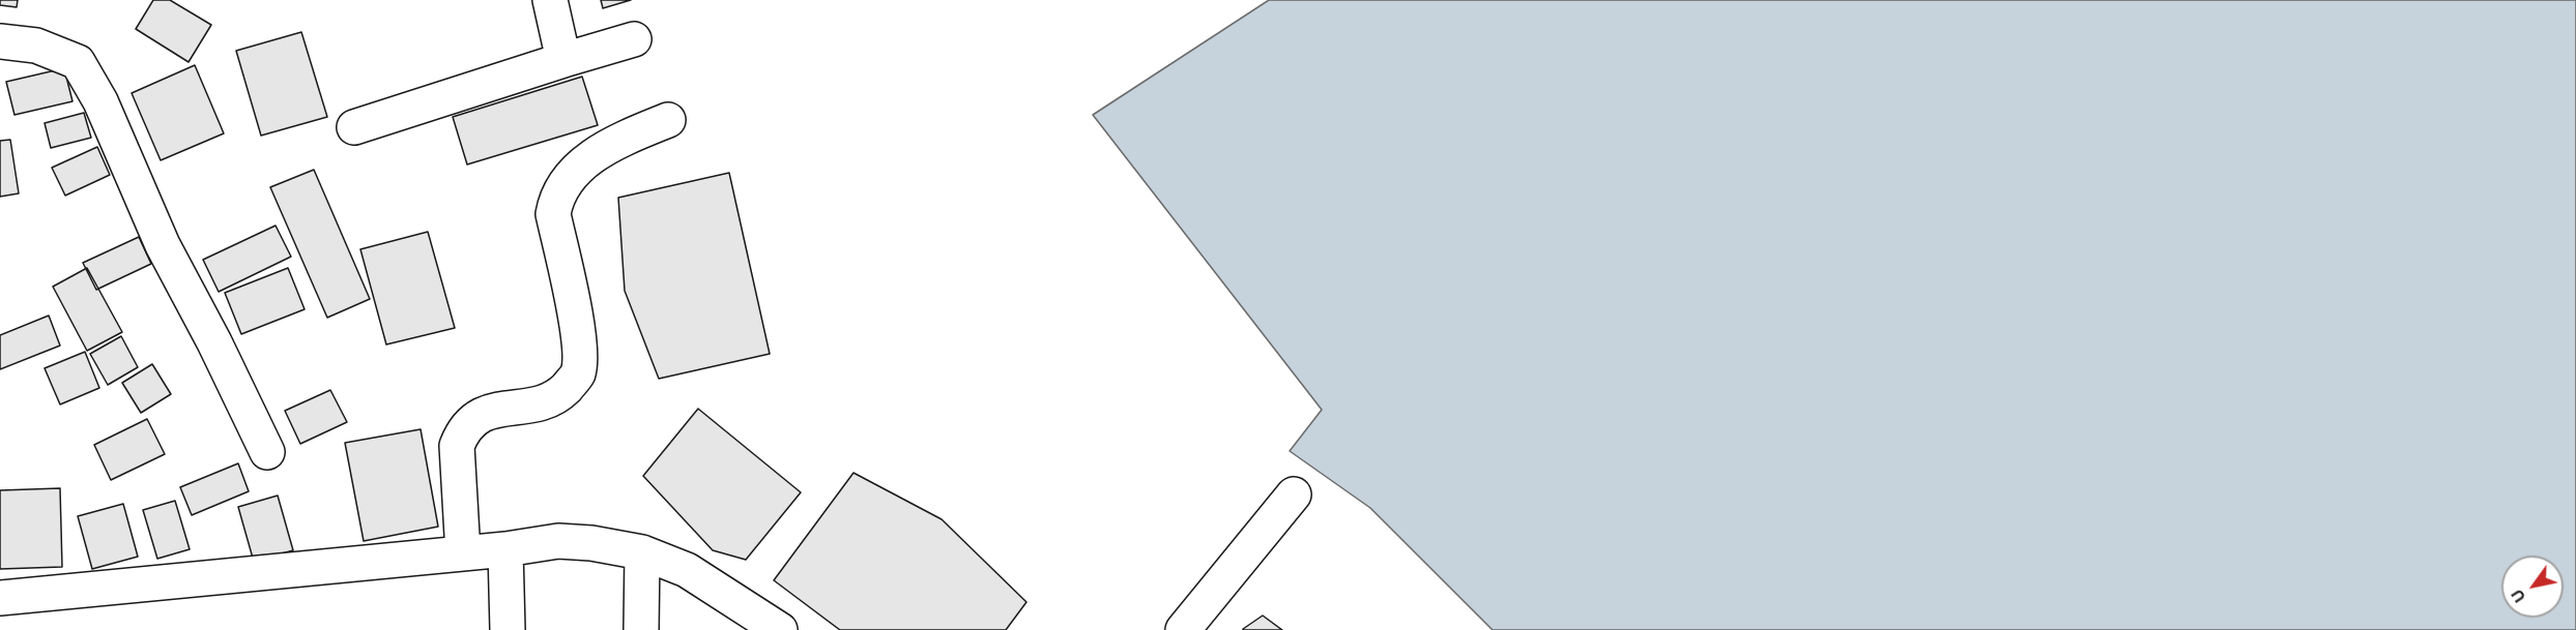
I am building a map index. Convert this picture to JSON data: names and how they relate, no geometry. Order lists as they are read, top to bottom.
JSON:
{
  "north": "bottom left"
}
